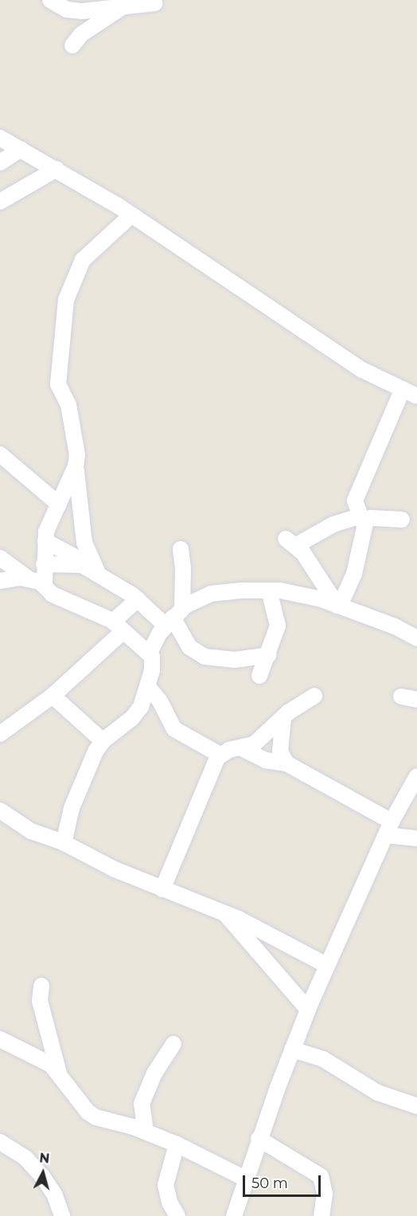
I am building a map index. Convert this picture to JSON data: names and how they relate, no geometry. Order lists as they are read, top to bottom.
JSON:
{
  "scale_bar": "50 m",
  "north": "top"
}
